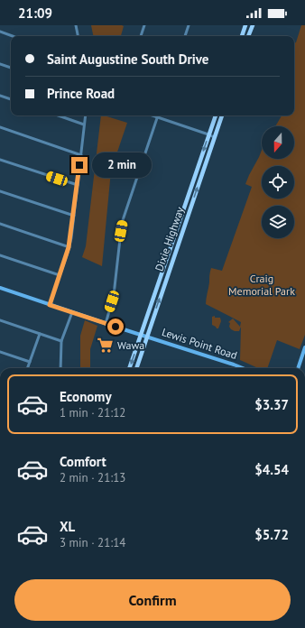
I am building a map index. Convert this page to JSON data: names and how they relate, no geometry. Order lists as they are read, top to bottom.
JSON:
{
  "streets": {
    "main road": ["Dixie Highway"],
    "street": ["Lewis Point Road"]
  },
  "crossings": [
    ["Dixie Highway", "Lewis Point Road"]
  ],
  "parks": ["Craig Memorial Park"],
  "places": {
    "supermarket": ["Wawa"]
  },
  "north": "bottom",
  "page": {
    "status": "21:09",
    "banner": ["Saint Augustine South Drive", "Prince Road"],
    "bubble": "2 min",
    "list": [
      {
        "name": "Economy",
        "note": "1 min · 21:12",
        "value": "$3.37"
      },
      {
        "name": "Comfort",
        "note": "2 min · 21:13",
        "value": "$4.54"
      },
      {
        "name": "XL",
        "note": "3 min · 21:14",
        "value": "$5.72"
      }
    ],
    "buttons": "Confirm"
  }
}
